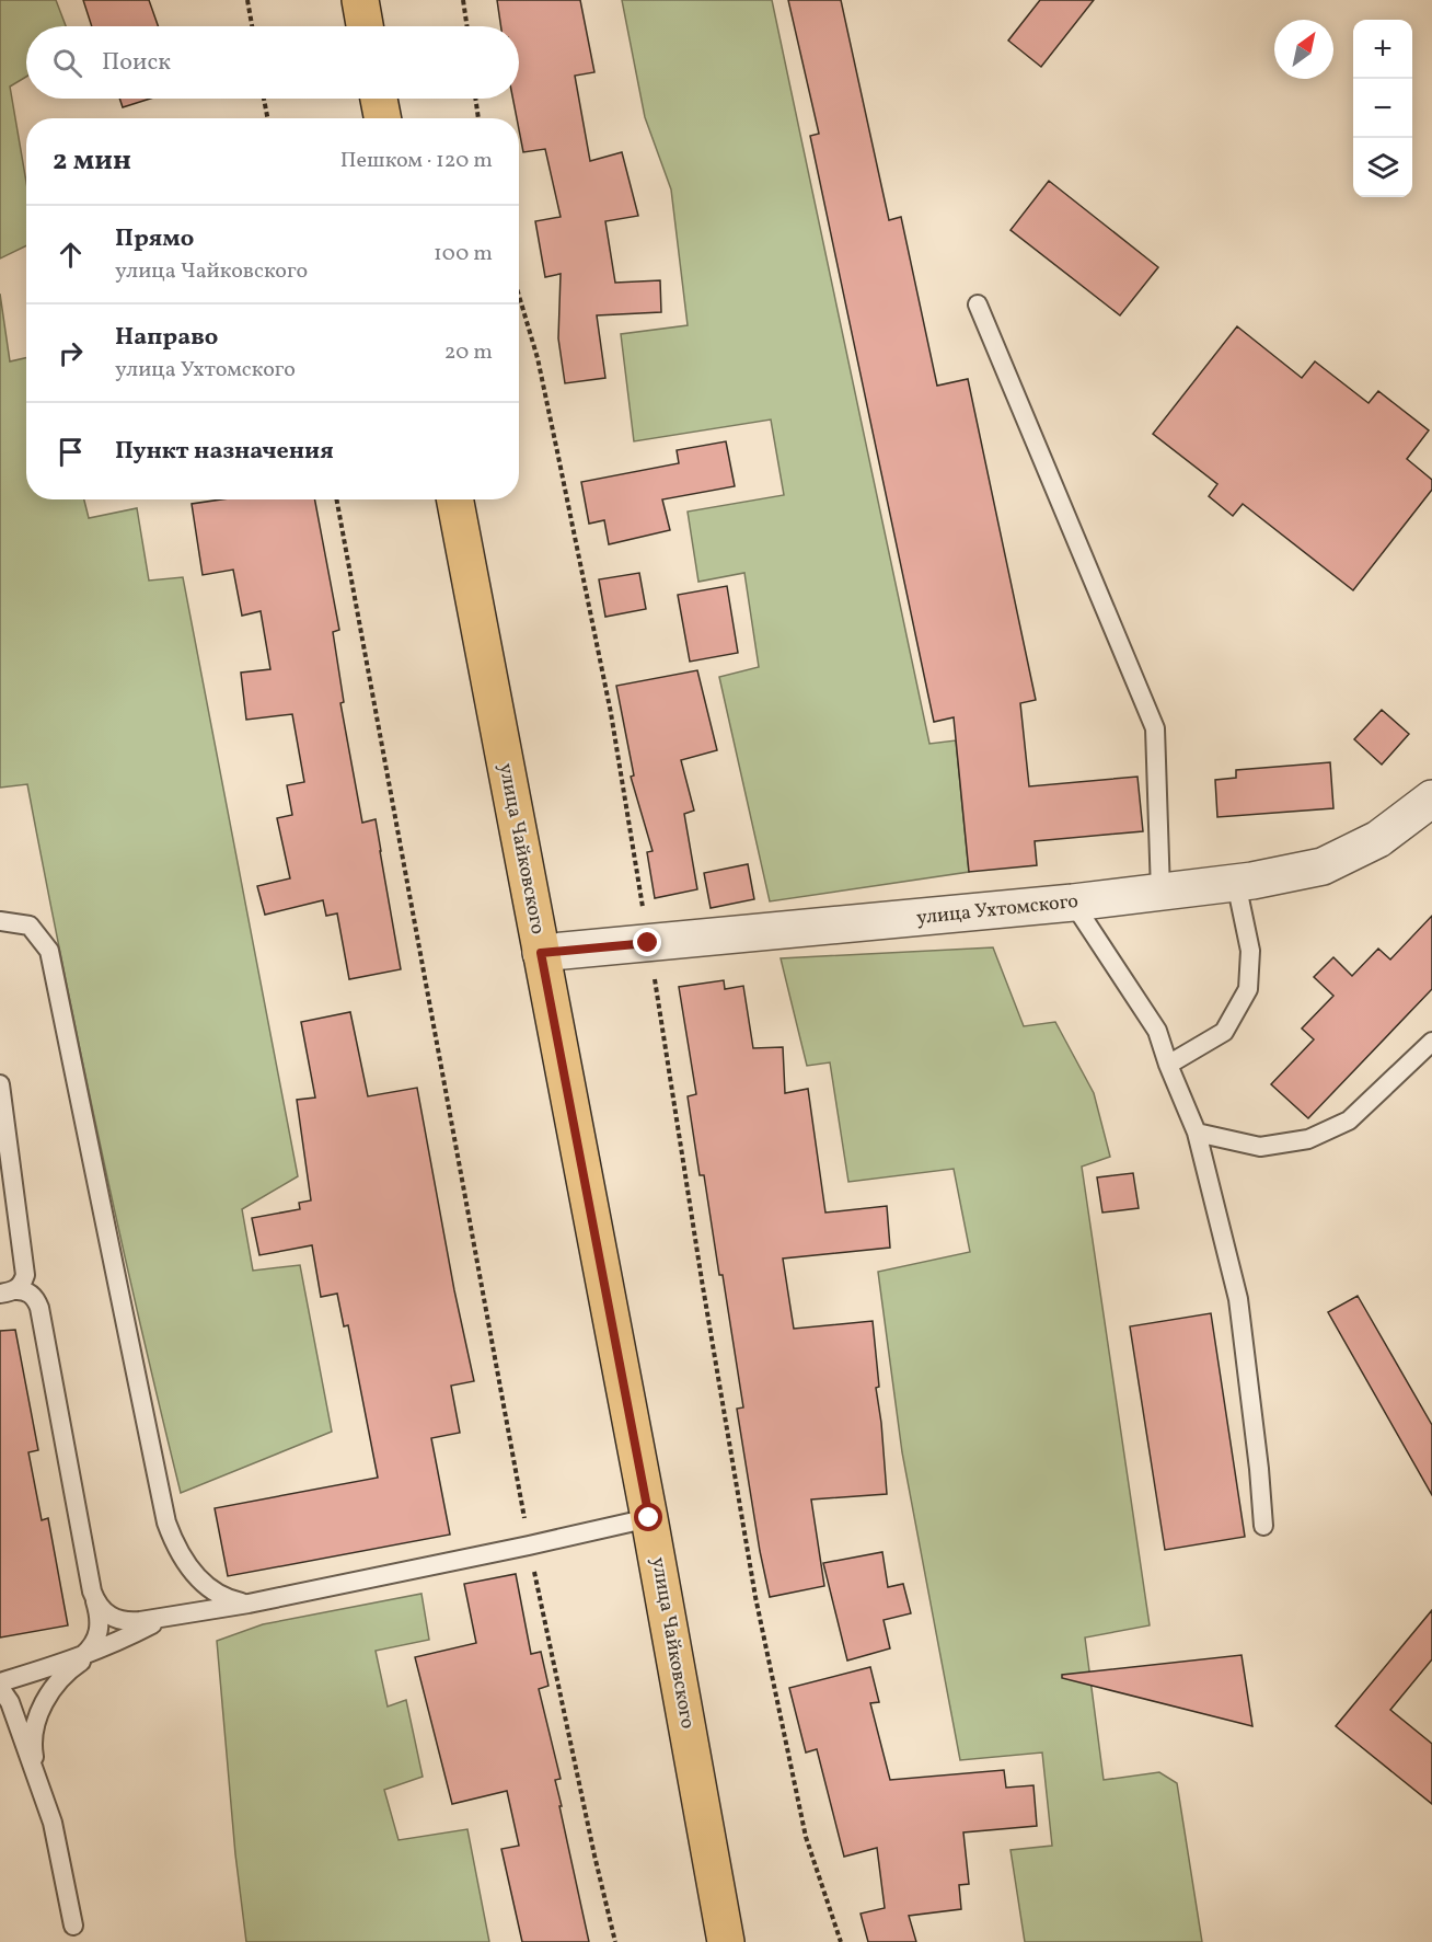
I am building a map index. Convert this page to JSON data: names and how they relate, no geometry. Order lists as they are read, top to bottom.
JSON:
{
  "streets": {
    "main road": ["улица Чайковского"],
    "street": ["улица Ухтомского"]
  },
  "crossings": [
    ["улица Чайковского", "улица Ухтомского"]
  ],
  "north": "top right",
  "page": {
    "map_buttons": ["+", "−"],
    "search": "Поиск",
    "heading": ["2 мин", "Пешком · 120 m"],
    "list": [
      ["Прямо", "улица Чайковского", "100 m"],
      ["Направо", "улица Ухтомского", "20 m"],
      "Пункт назначения"
    ]
  }
}
